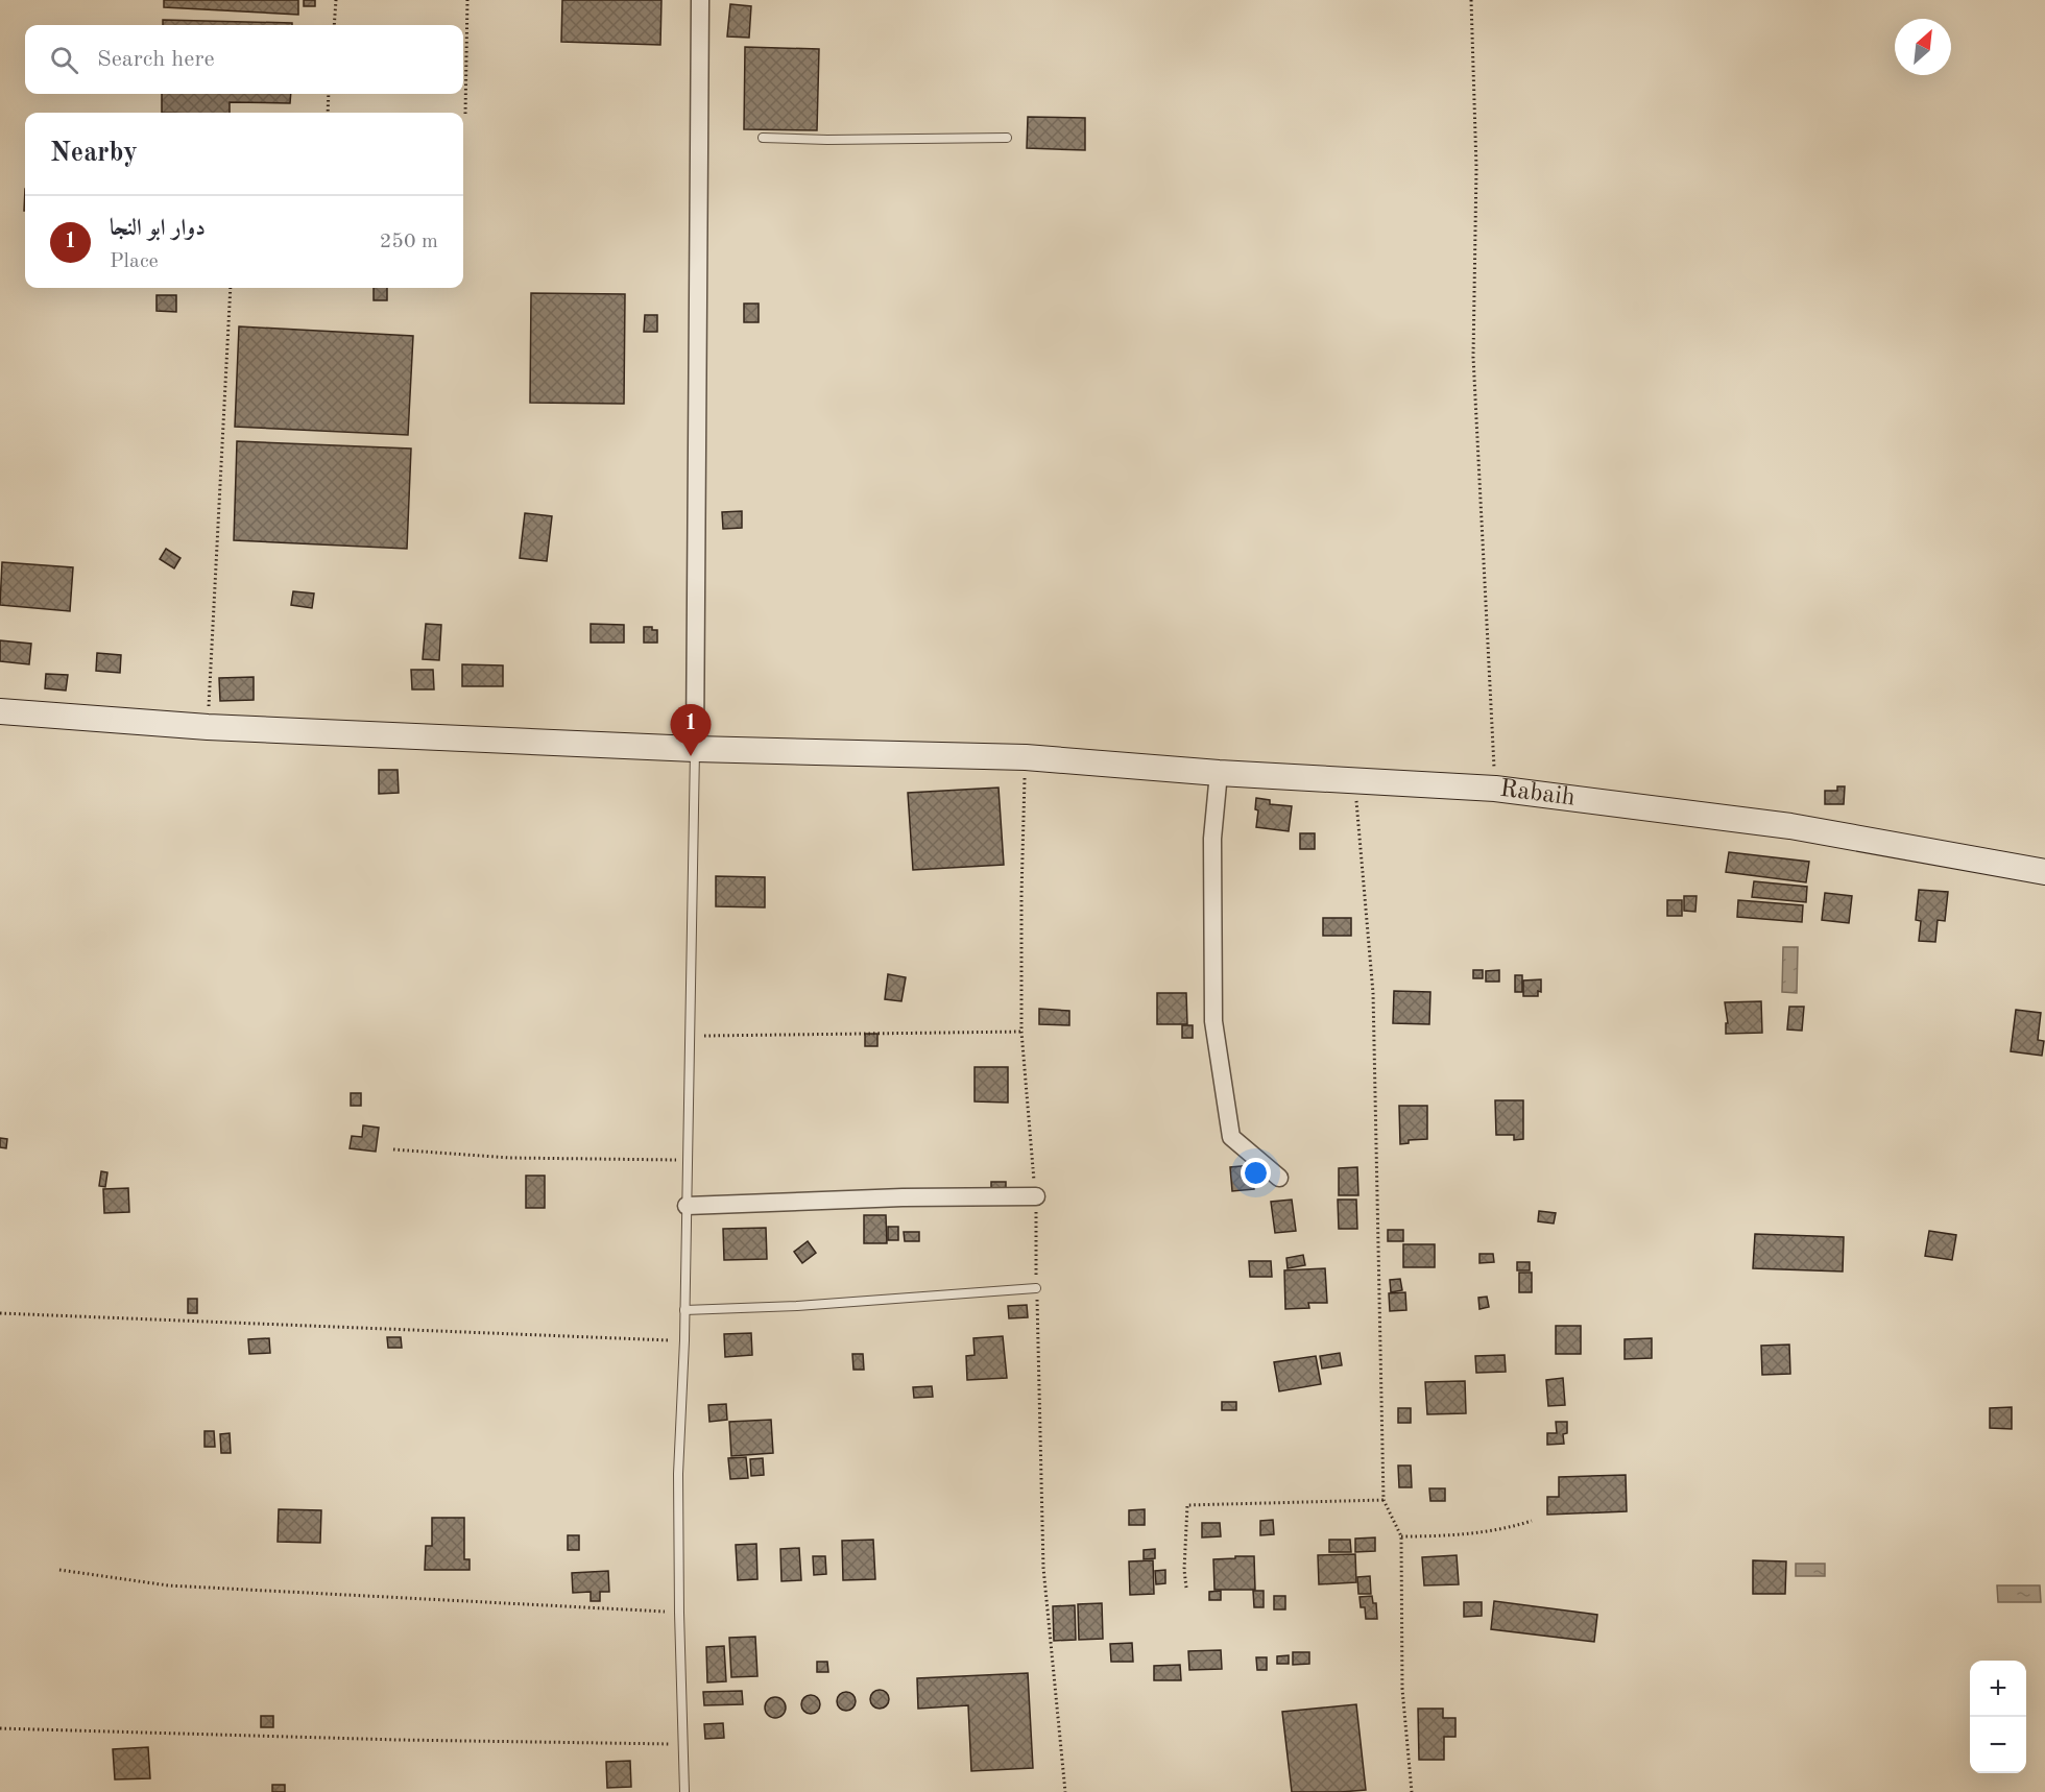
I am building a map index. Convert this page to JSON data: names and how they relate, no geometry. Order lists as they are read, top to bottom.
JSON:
{
  "streets": {
    "street": ["Rabaih"]
  },
  "north": "top right",
  "page": {
    "search": "Search here",
    "heading": "Nearby",
    "list": [
      {
        "mark": "1",
        "name": "دوار ابو النجا",
        "note": "Place",
        "value": "250 m"
      }
    ],
    "pins": "1",
    "map_buttons": ["+", "−"]
  }
}
